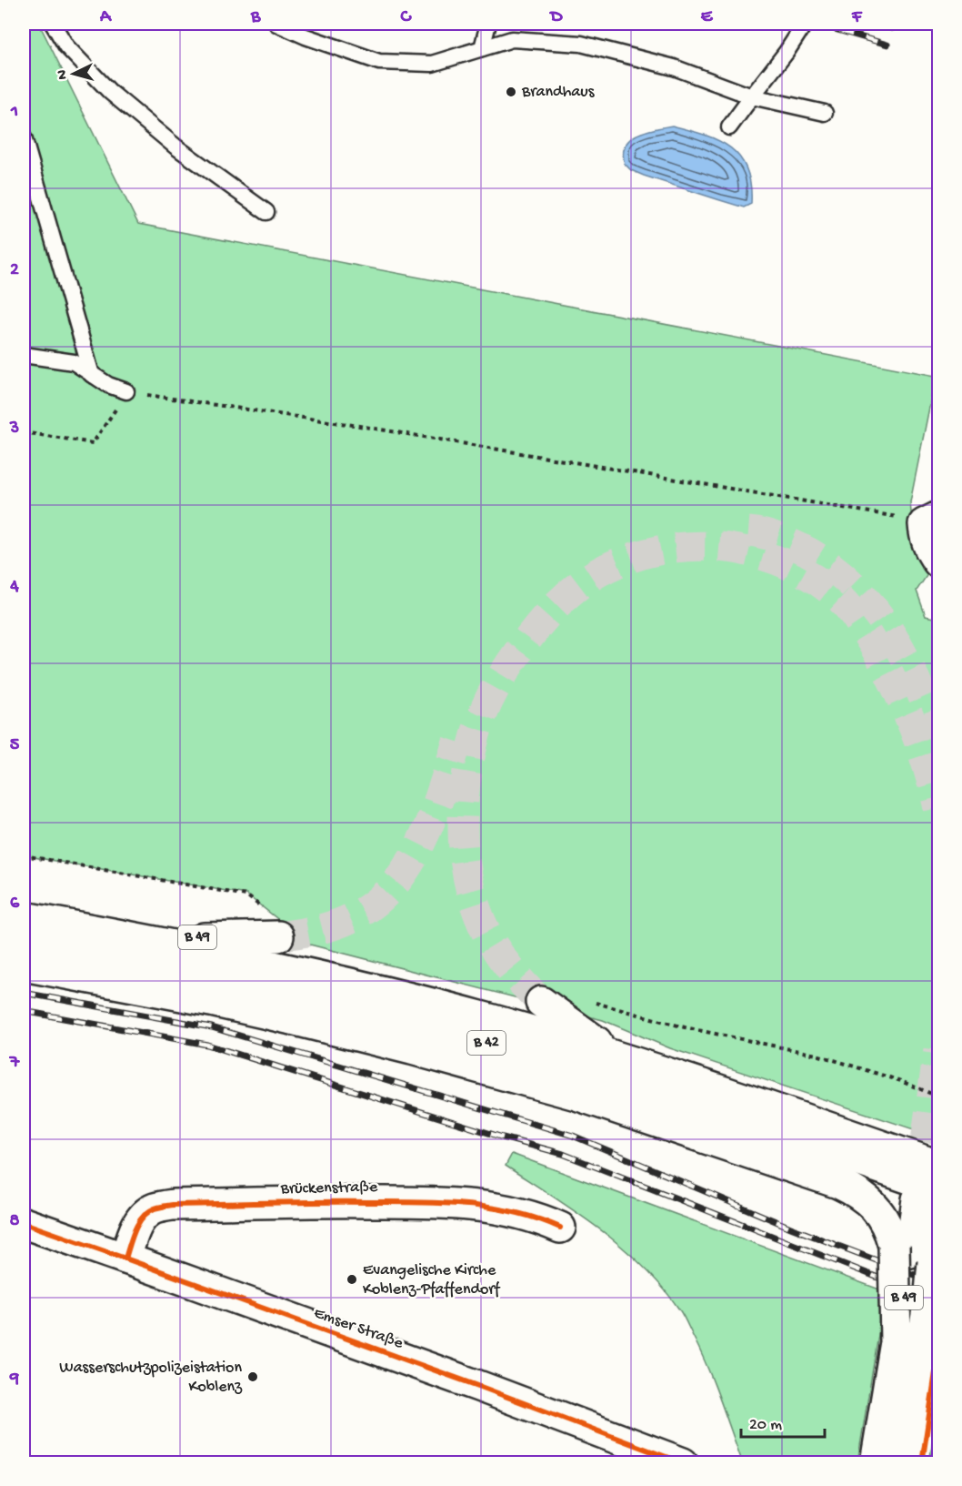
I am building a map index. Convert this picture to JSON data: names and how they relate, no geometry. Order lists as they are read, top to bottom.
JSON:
{
  "streets": {
    "main road": [
      "B 49",
      "B 42",
      "Brückenstraße",
      "Emser Straße"
    ]
  },
  "crossings": [
    ["B 49", "B 42"],
    ["Brückenstraße", "Emser Straße"]
  ],
  "places": ["Brandhaus", "Evangelische Kirche Koblenz-Pfaffendorf", "Wasserschutzpolizeistation Koblenz"],
  "scale_bar": "20 m",
  "north": "left",
  "grid": {
    "columns": [
      "A",
      "B",
      "C",
      "D",
      "E",
      "F"
    ],
    "rows": [
      "1",
      "2",
      "3",
      "4",
      "5",
      "6",
      "7",
      "8",
      "9"
    ]
  }
}
